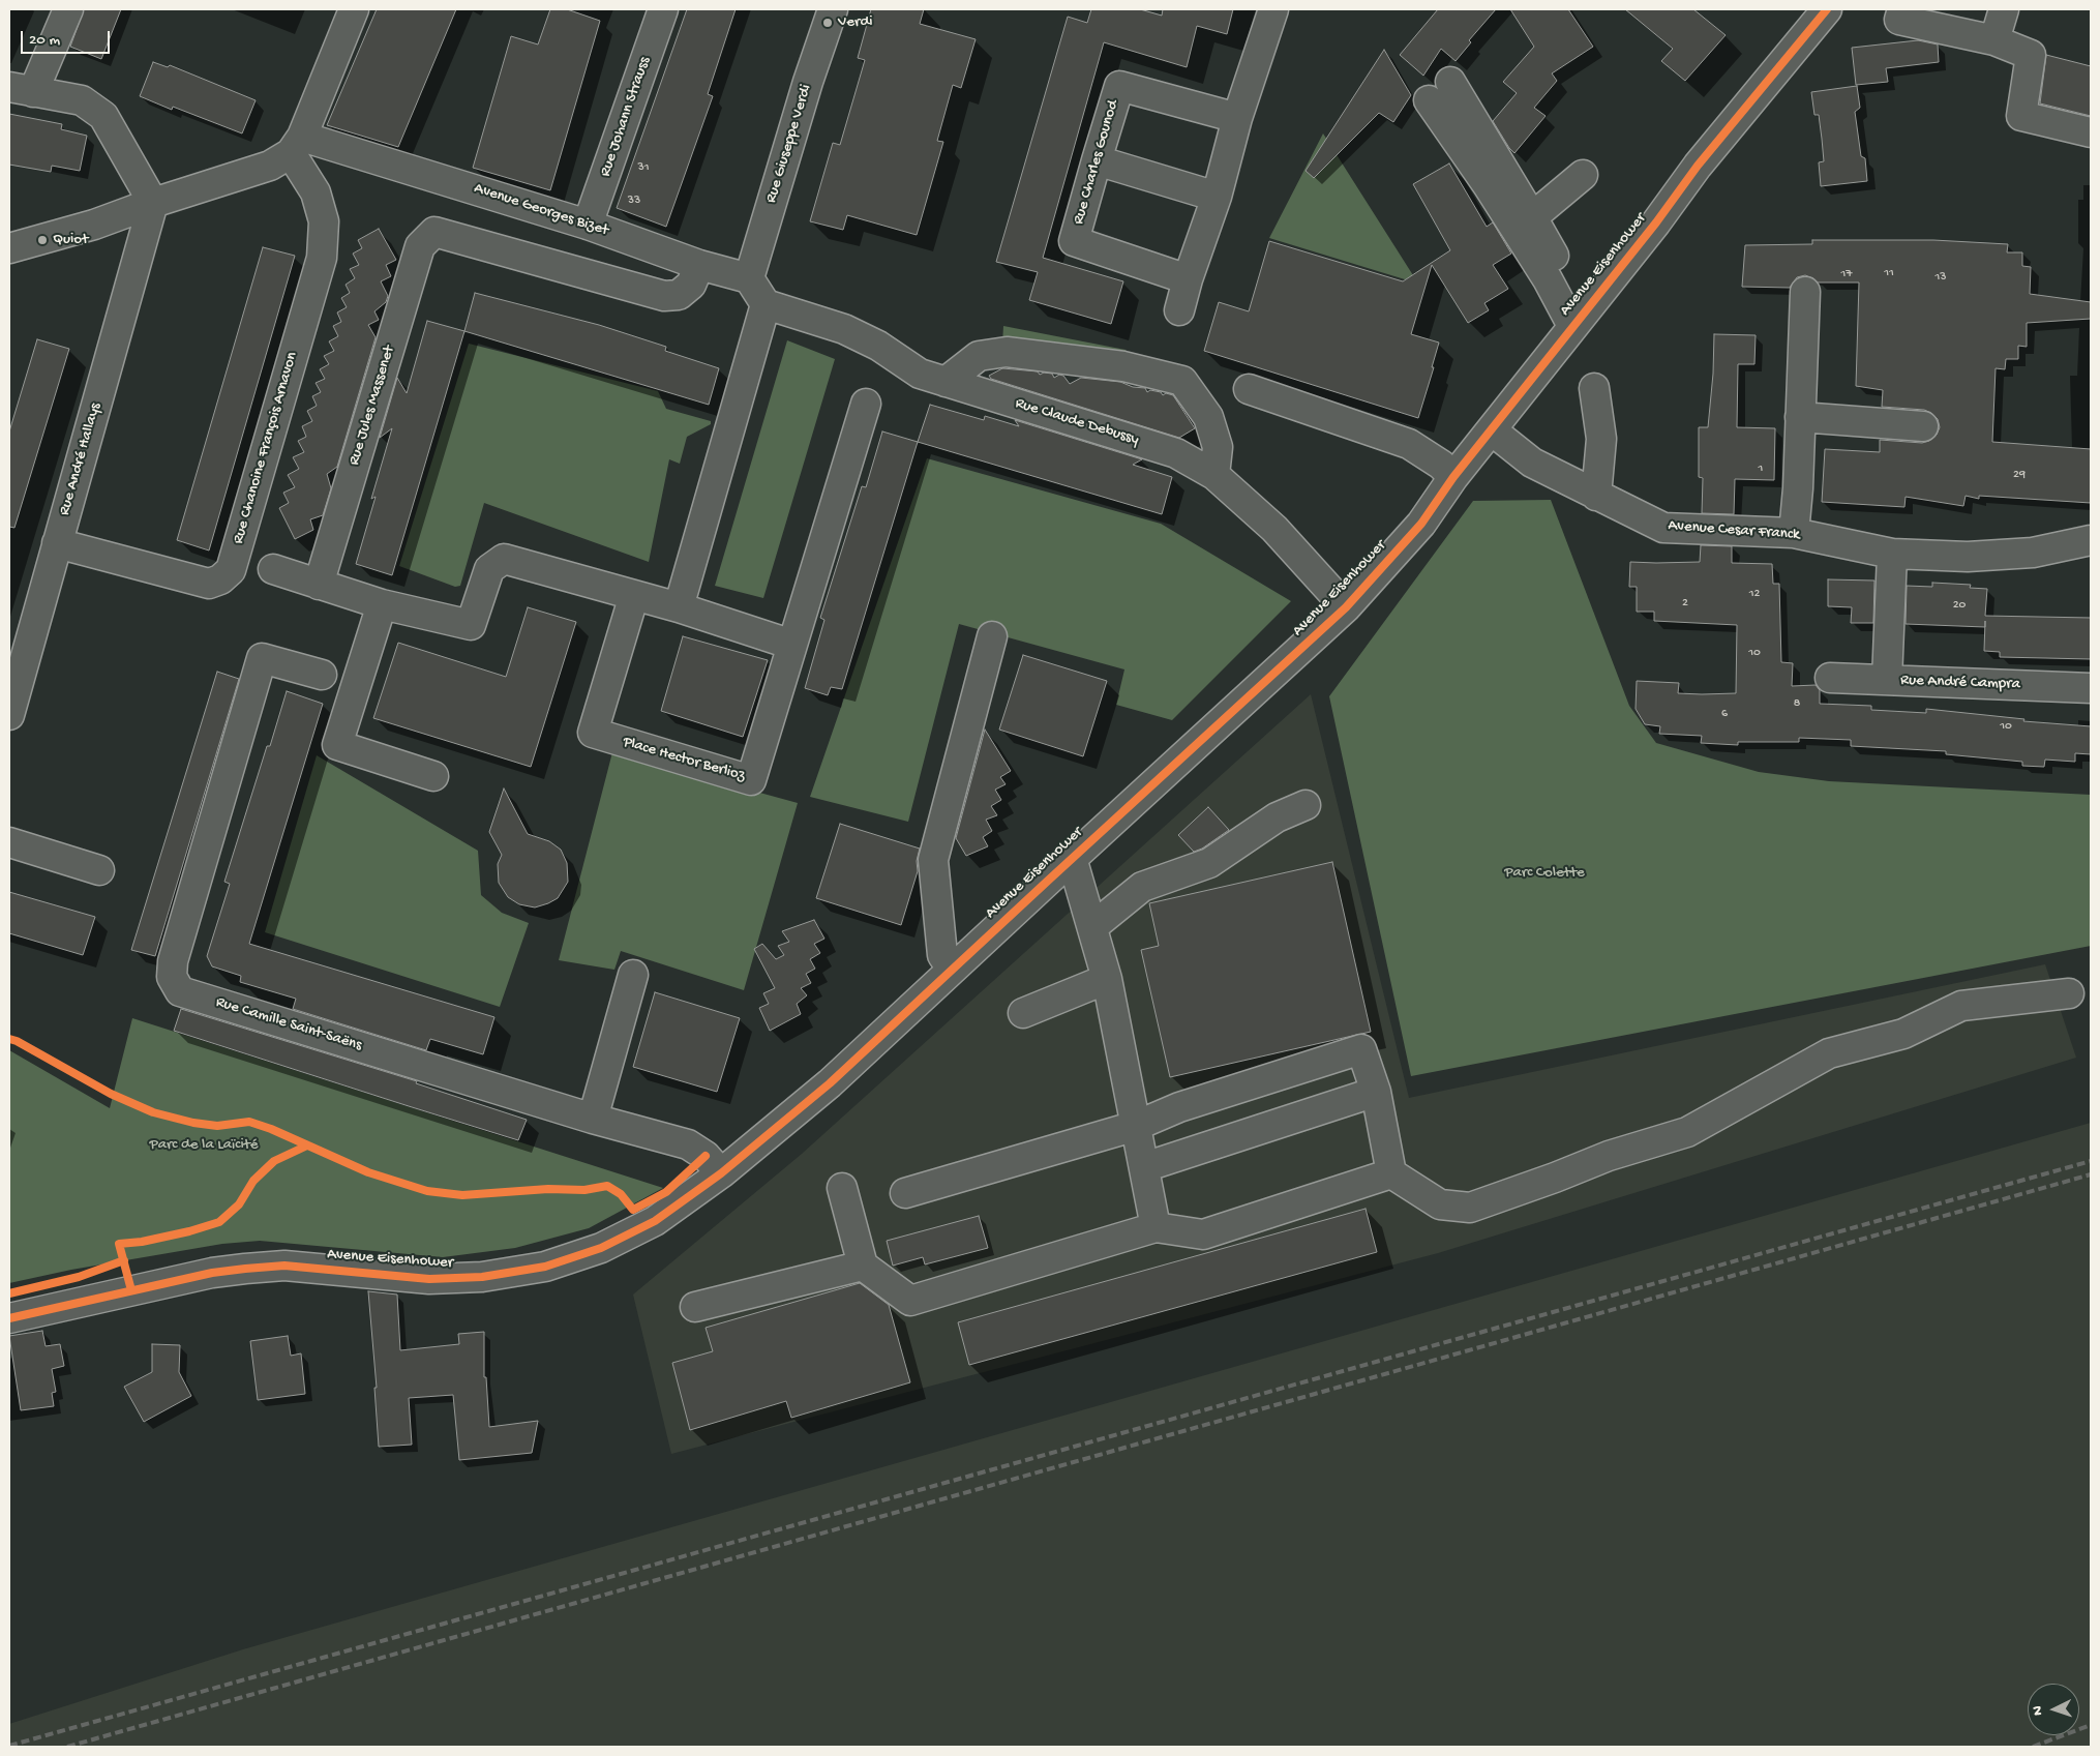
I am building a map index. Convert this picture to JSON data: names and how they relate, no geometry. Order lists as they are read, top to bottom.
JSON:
{
  "streets": {
    "street": [
      "Rue Johann Strauss",
      "Rue Giuseppe Verdi",
      "Rue Charles Gounod",
      "Avenue Georges Bizet",
      "Avenue Eisenhower",
      "Rue Jules Massenet",
      "Rue Claude Debussy",
      "Rue Chanoine François Arnavon",
      "Rue André Hallays",
      "Avenue Cesar Franck",
      "Rue André Campra",
      "Place Hector Berlioz",
      "Rue Camille Saint-Saëns"
    ]
  },
  "crossings": [
    ["Rue Johann Strauss", "Avenue Georges Bizet"],
    ["Rue Giuseppe Verdi", "Avenue Georges Bizet"],
    ["Avenue Georges Bizet", "Rue Jules Massenet"],
    ["Avenue Georges Bizet", "Rue Chanoine François Arnavon"],
    ["Avenue Eisenhower", "Rue Claude Debussy"],
    ["Avenue Eisenhower", "Avenue Cesar Franck"],
    ["Avenue Eisenhower", "Rue Camille Saint-Saëns"],
    ["Rue Chanoine François Arnavon", "Rue André Hallays"]
  ],
  "parks": ["Parc Colette", "Parc de la Laïcité"],
  "places": ["Verdi", "Quiot"],
  "house_numbers": [
    "31",
    "33",
    "11",
    "17",
    "13",
    "1",
    "29",
    "12",
    "2",
    "20",
    "10",
    "8",
    "6",
    "10"
  ],
  "scale_bar": "20 m",
  "north": "left"
}
